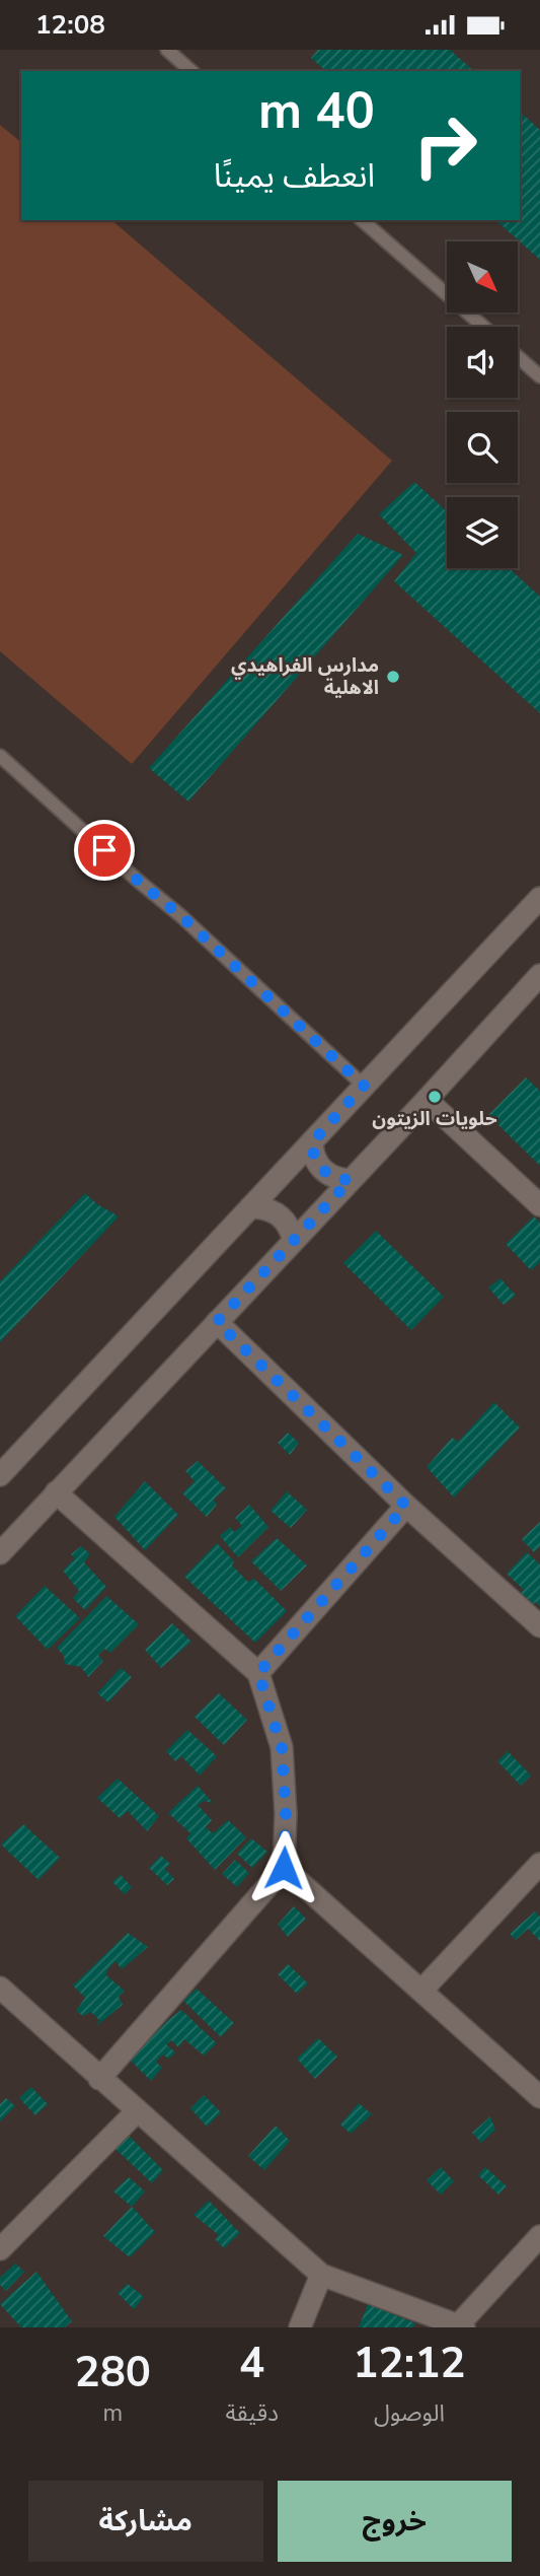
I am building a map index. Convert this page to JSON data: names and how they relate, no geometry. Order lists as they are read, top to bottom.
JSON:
{
  "places": ["مدارس الفراهيدي الاهلية", "حلويات الزيتون"],
  "north": "bottom right",
  "page": {
    "status": "12:08",
    "turn": ["40 m", "انعطف يمينًا"],
    "eta": [
      "12:12",
      "الوصول",
      "4",
      "دقيقة",
      "280",
      "m"
    ],
    "buttons": ["خروج", "مشاركة"]
  }
}
